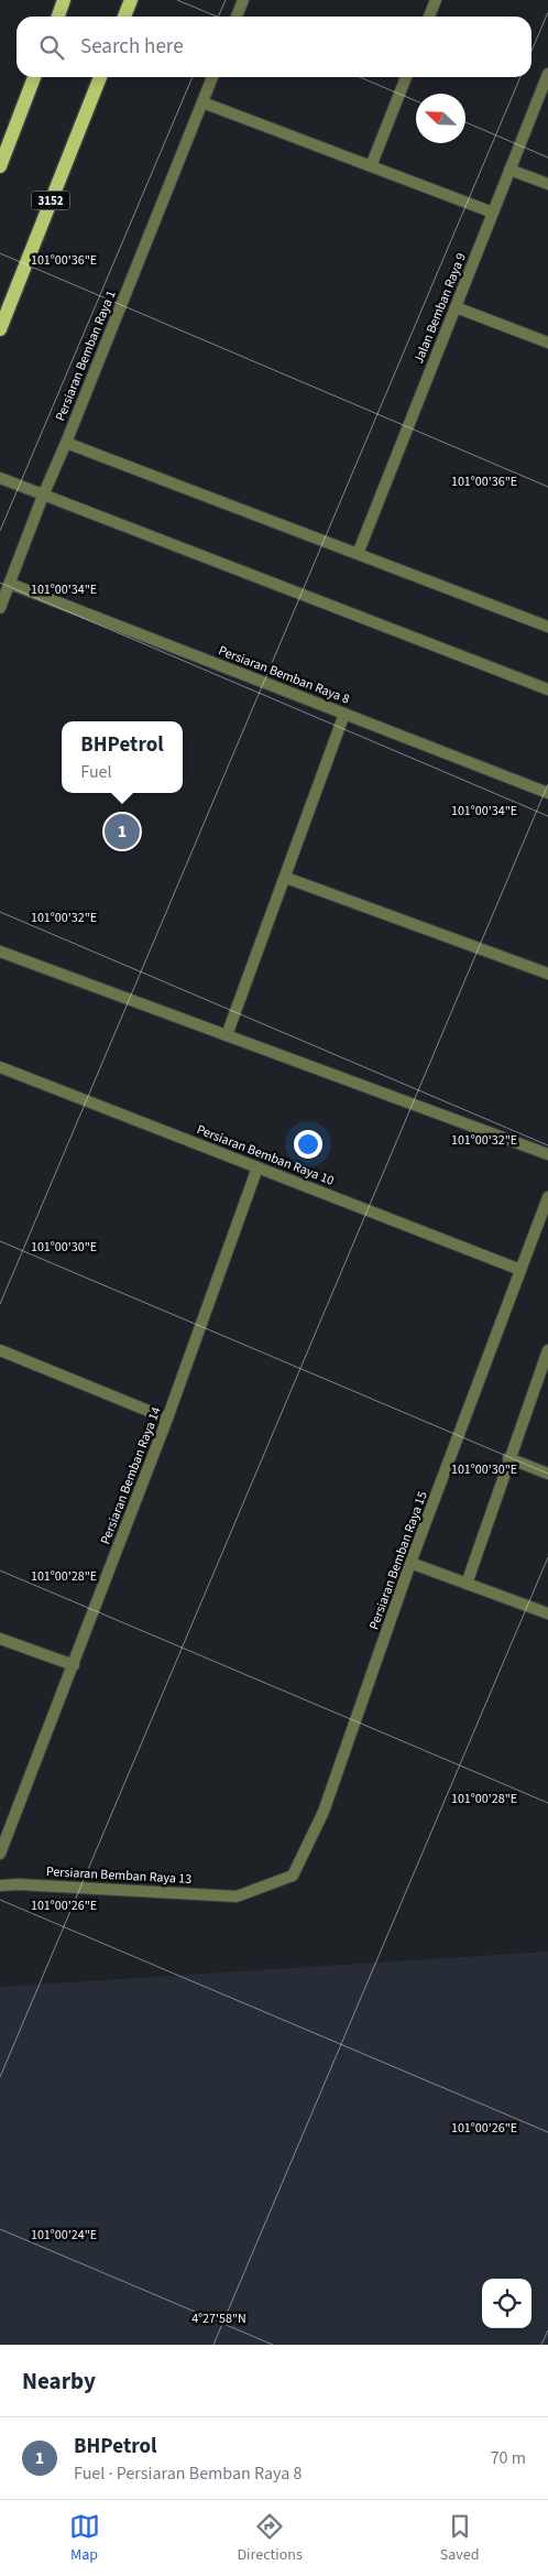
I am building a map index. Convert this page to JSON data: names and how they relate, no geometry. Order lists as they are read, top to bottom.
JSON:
{
  "streets": {
    "main road": ["3152"],
    "street": [
      "Jalan Bemban Raya 9",
      "Persiaran Bemban Raya 1",
      "Persiaran Bemban Raya 8",
      "Persiaran Bemban Raya 10",
      "Persiaran Bemban Raya 14",
      "Persiaran Bemban Raya 15",
      "Persiaran Bemban Raya 13"
    ]
  },
  "crossings": [
    ["Persiaran Bemban Raya 1", "Persiaran Bemban Raya 8"],
    ["Persiaran Bemban Raya 10", "Persiaran Bemban Raya 14"],
    ["Persiaran Bemban Raya 10", "Persiaran Bemban Raya 15"],
    ["Persiaran Bemban Raya 15", "Persiaran Bemban Raya 13"]
  ],
  "north": "top left",
  "page": {
    "search": "Search here",
    "popup": ["BHPetrol", "Fuel"],
    "pins": "1",
    "heading": "Nearby",
    "list": [
      {
        "mark": "1",
        "name": "BHPetrol",
        "note": "Fuel · Persiaran Bemban Raya 8",
        "value": "70 m"
      }
    ],
    "nav": ["Map", "Directions", "Saved"]
  },
  "coordinates": [
    "101°00'36\"E",
    "101°00'34\"E",
    "101°00'32\"E",
    "101°00'30\"E",
    "101°00'28\"E",
    "101°00'26\"E",
    "101°00'24\"E",
    "4°27'58\"N"
  ]
}
